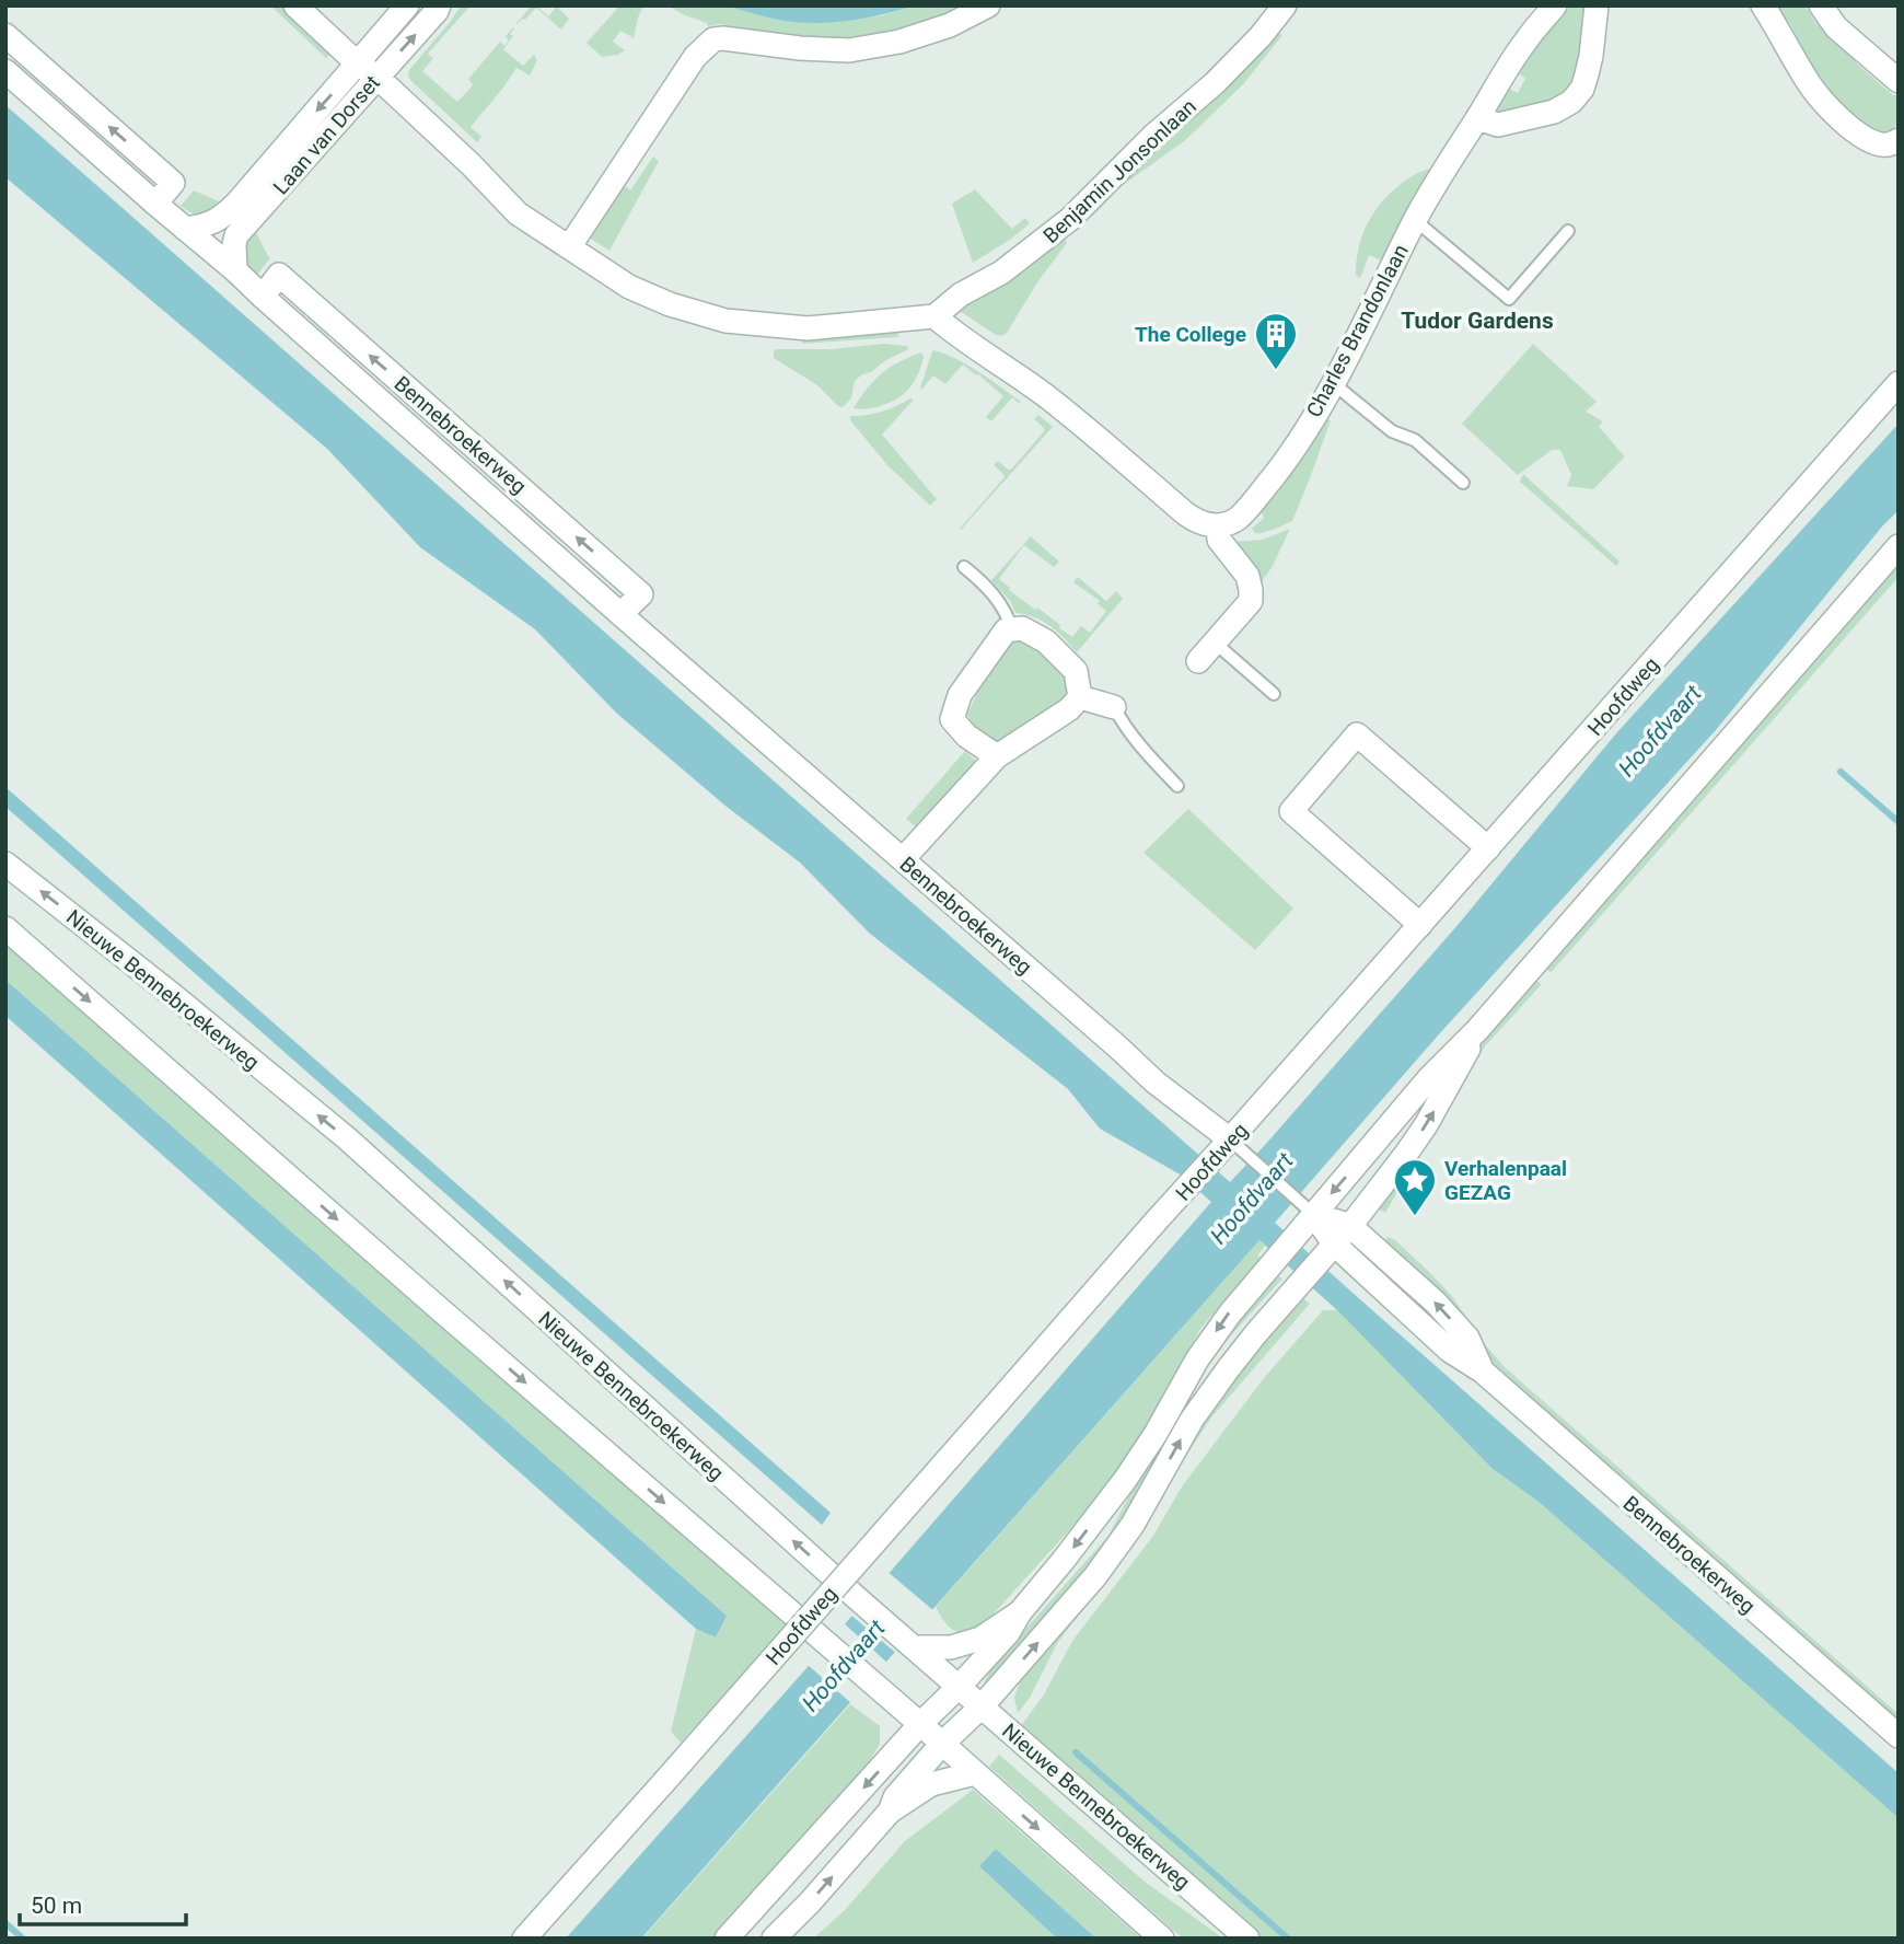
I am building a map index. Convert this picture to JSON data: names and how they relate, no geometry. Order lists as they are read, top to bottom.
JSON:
{
  "streets": {
    "street": [
      "Laan van Dorset",
      "Benjamin Jonsonlaan",
      "Charles Brandonlaan",
      "Bennebroekerweg",
      "Hoofdweg",
      "Nieuwe Bennebroekerweg"
    ]
  },
  "crossings": [
    ["Laan van Dorset", "Bennebroekerweg"],
    ["Bennebroekerweg", "Hoofdweg"]
  ],
  "districts": ["Tudor Gardens"],
  "water": ["Hoofdvaart"],
  "places": {
    "building": ["The College"],
    "place": ["Verhalenpaal GEZAG"]
  },
  "scale_bar": "50 m"
}
